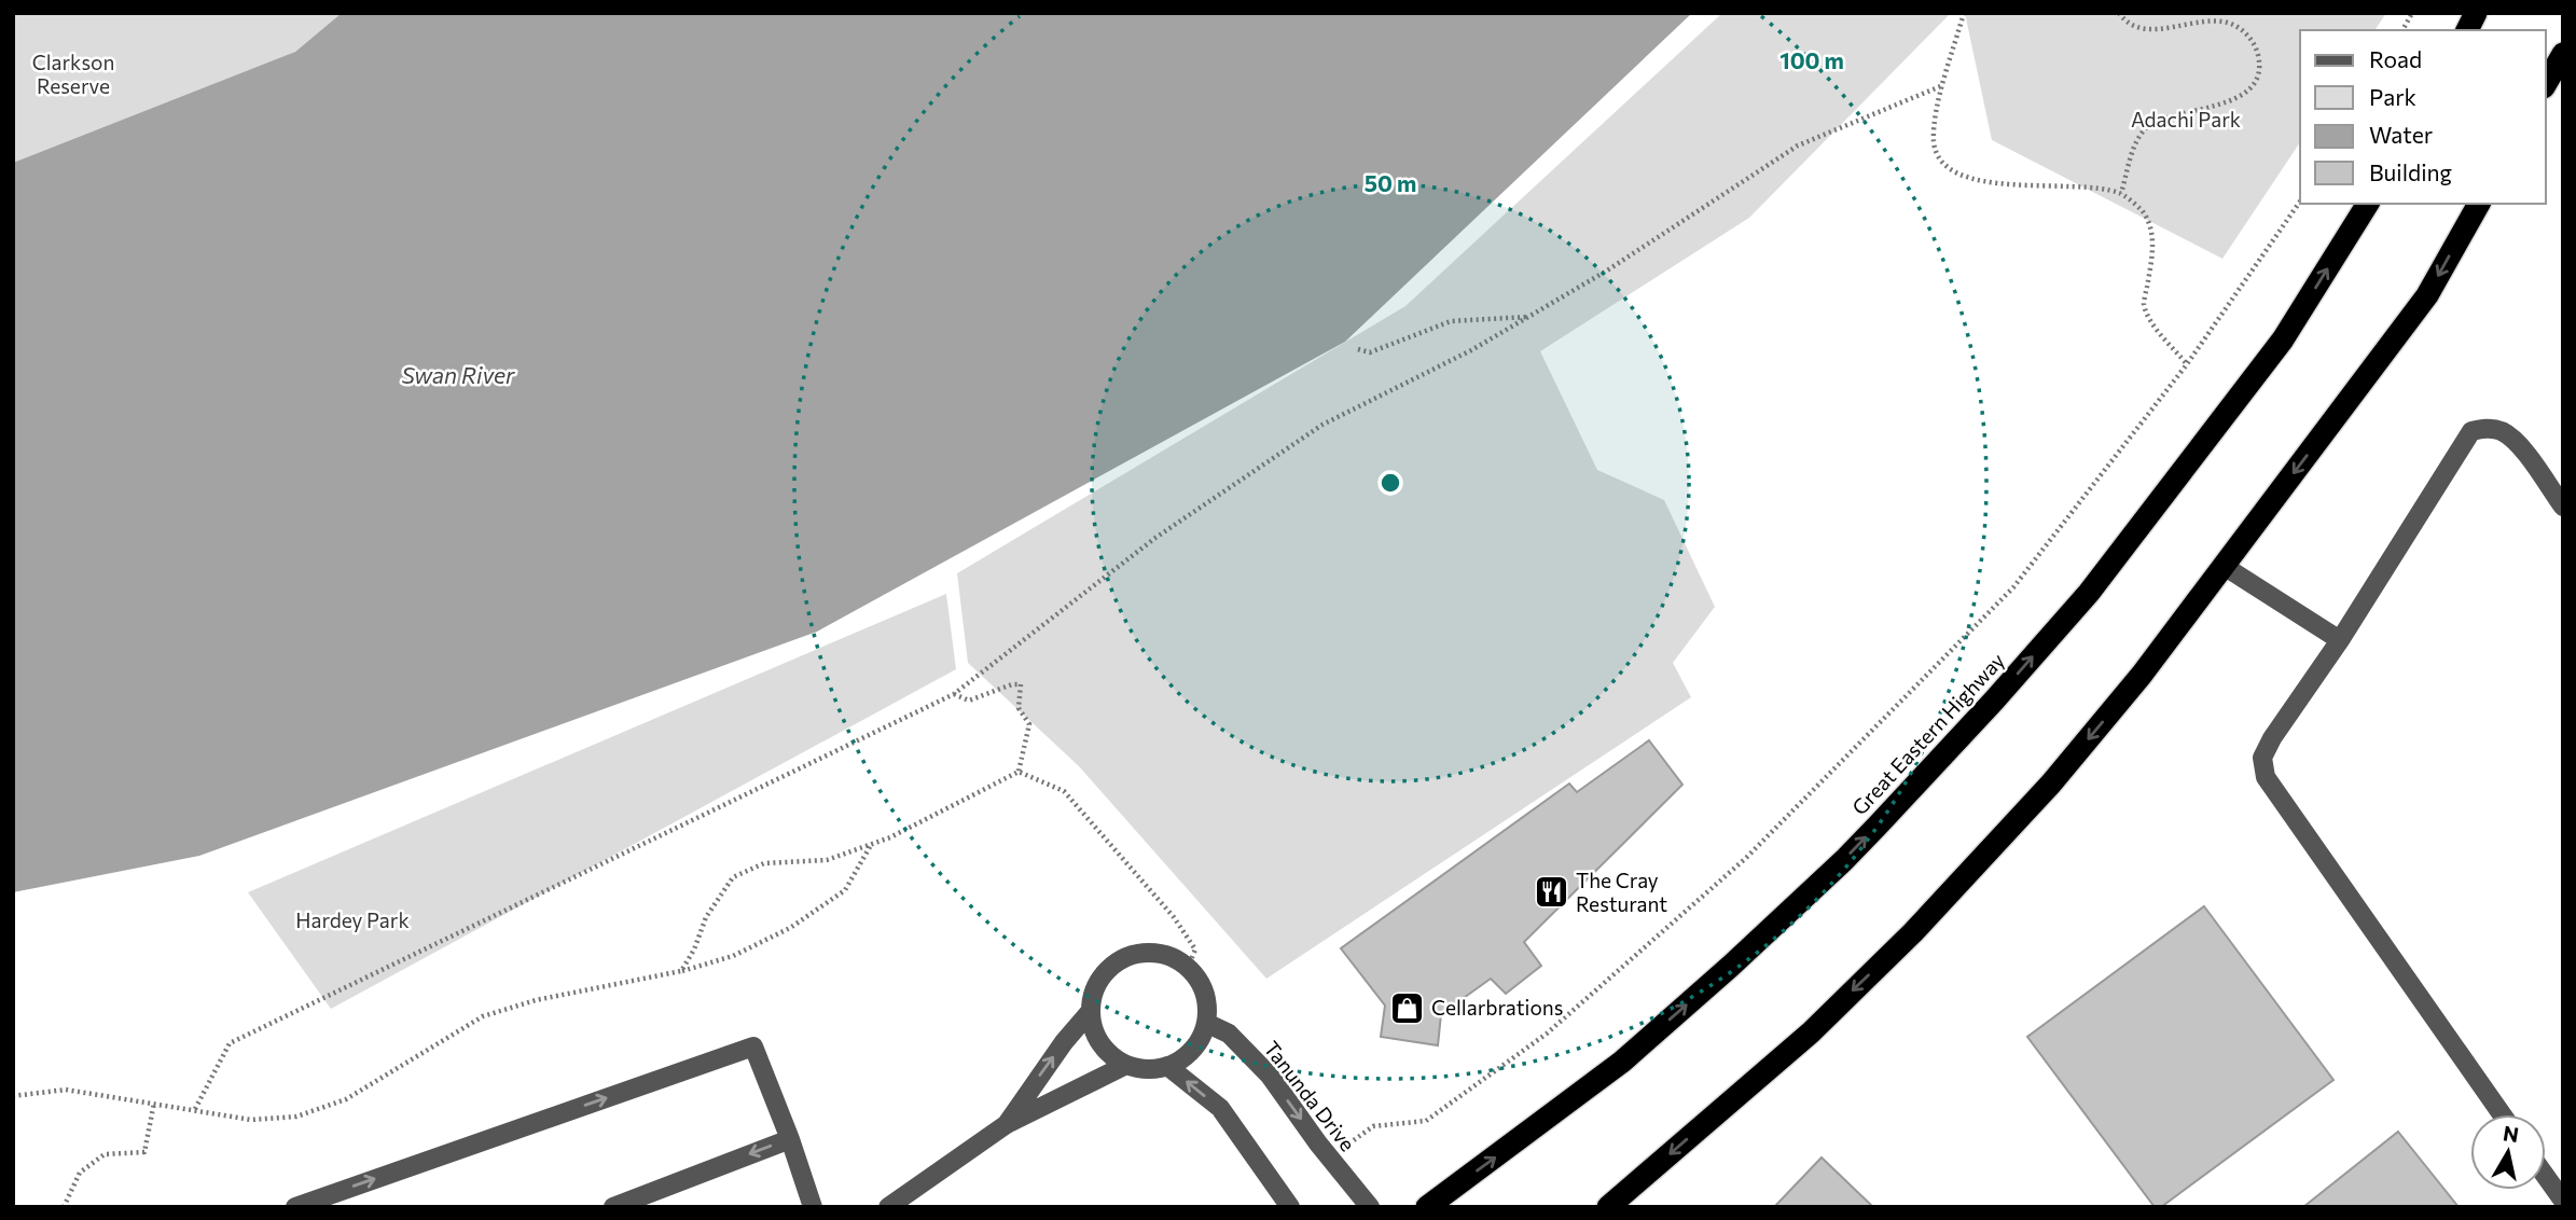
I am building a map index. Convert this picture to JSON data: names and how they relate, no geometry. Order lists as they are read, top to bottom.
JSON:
{
  "streets": {
    "highway": ["Great Eastern Highway"],
    "lane": ["Tanunda Drive"]
  },
  "water": ["Swan River"],
  "parks": ["Clarkson Reserve", "Adachi Park", "Hardey Park"],
  "places": {
    "restaurant": ["The Cray Resturant"],
    "shop": ["Cellarbrations"]
  },
  "legend": [
    "Road",
    "Park",
    "Water",
    "Building"
  ],
  "north": "top",
  "rings": ["100 m", "50 m"]
}
